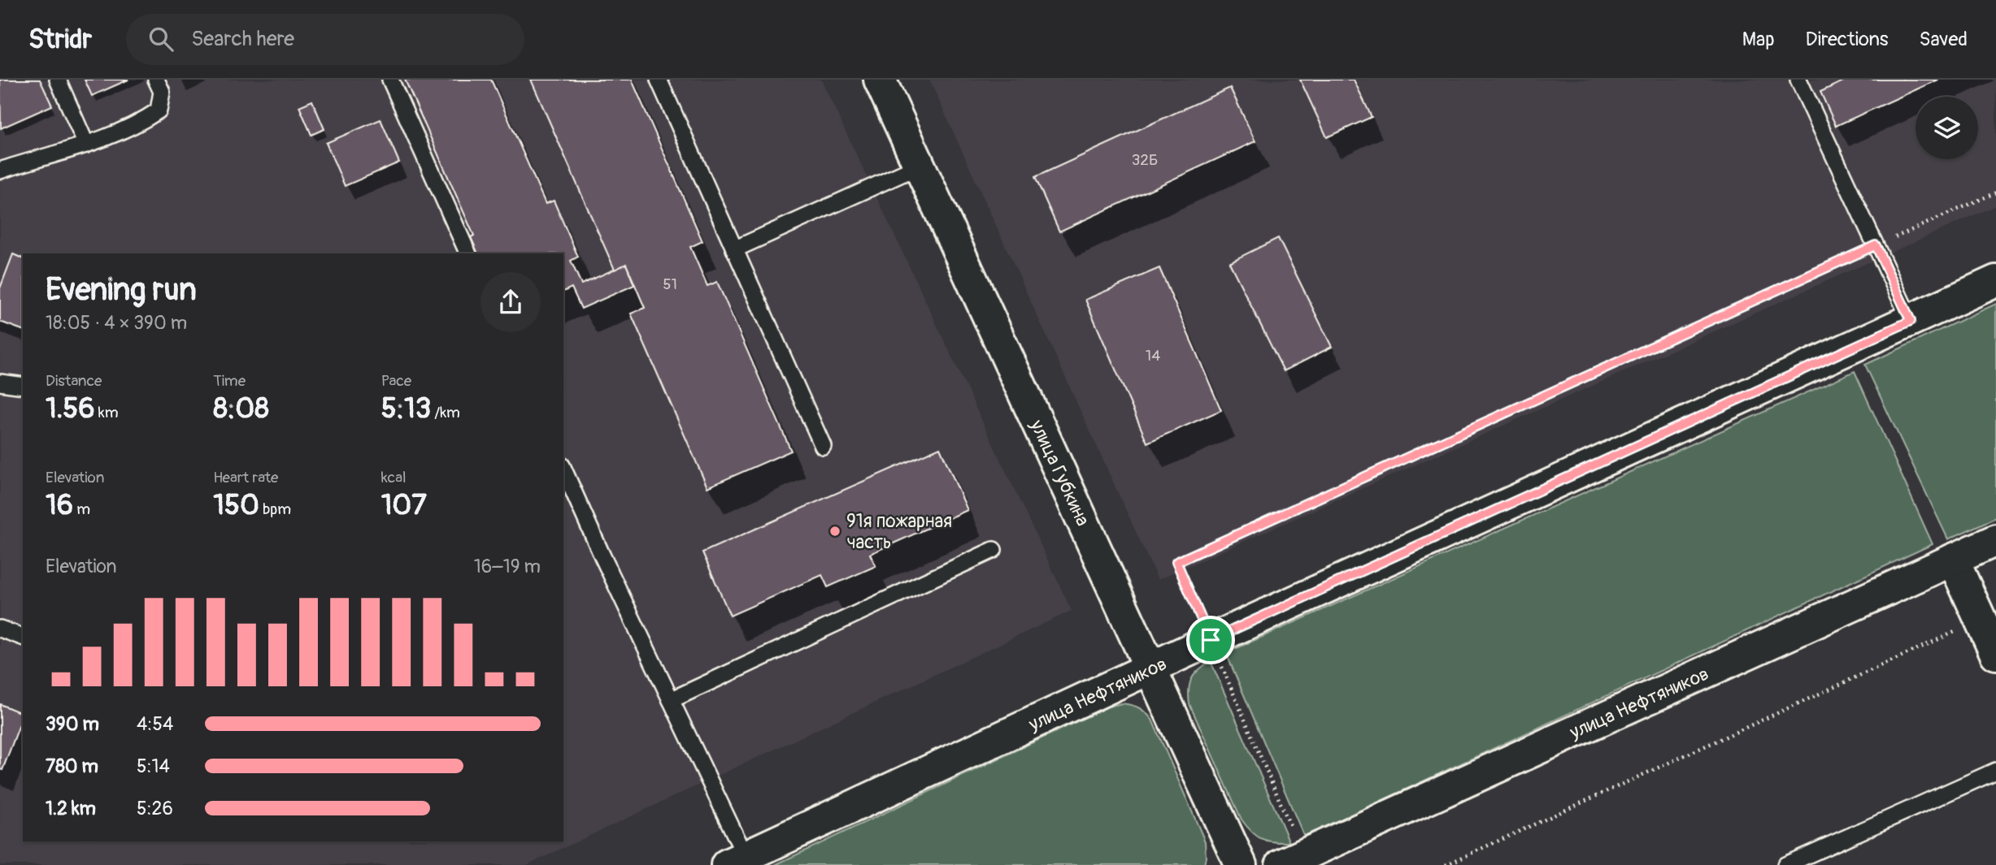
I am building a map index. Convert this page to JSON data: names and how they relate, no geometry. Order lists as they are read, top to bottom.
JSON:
{
  "streets": {
    "main road": ["улица Губкина", "улица Нефтяников"]
  },
  "crossings": [
    ["улица Губкина", "улица Нефтяников"]
  ],
  "places": ["91я пожарная часть"],
  "house_numbers": ["32Б", "51", "14"],
  "page": {
    "header": "Stridr",
    "search": "Search here",
    "nav": ["Map", "Directions", "Saved"],
    "heading": ["Evening run", "18:05 · 4 × 390 m"],
    "stats": [
      ["Distance", "1.56 km"],
      ["Time", "8:08"],
      ["Pace", "5:13 /km"],
      ["Elevation", "16 m"],
      ["Heart rate", "150 bpm"],
      ["kcal", "107"]
    ],
    "chart": ["Elevation", "16–19 m"],
    "list": [
      {
        "name": "390 m",
        "note": "4:54"
      },
      {
        "name": "780 m",
        "note": "5:14"
      },
      {
        "name": "1.2 km",
        "note": "5:26"
      }
    ]
  }
}
